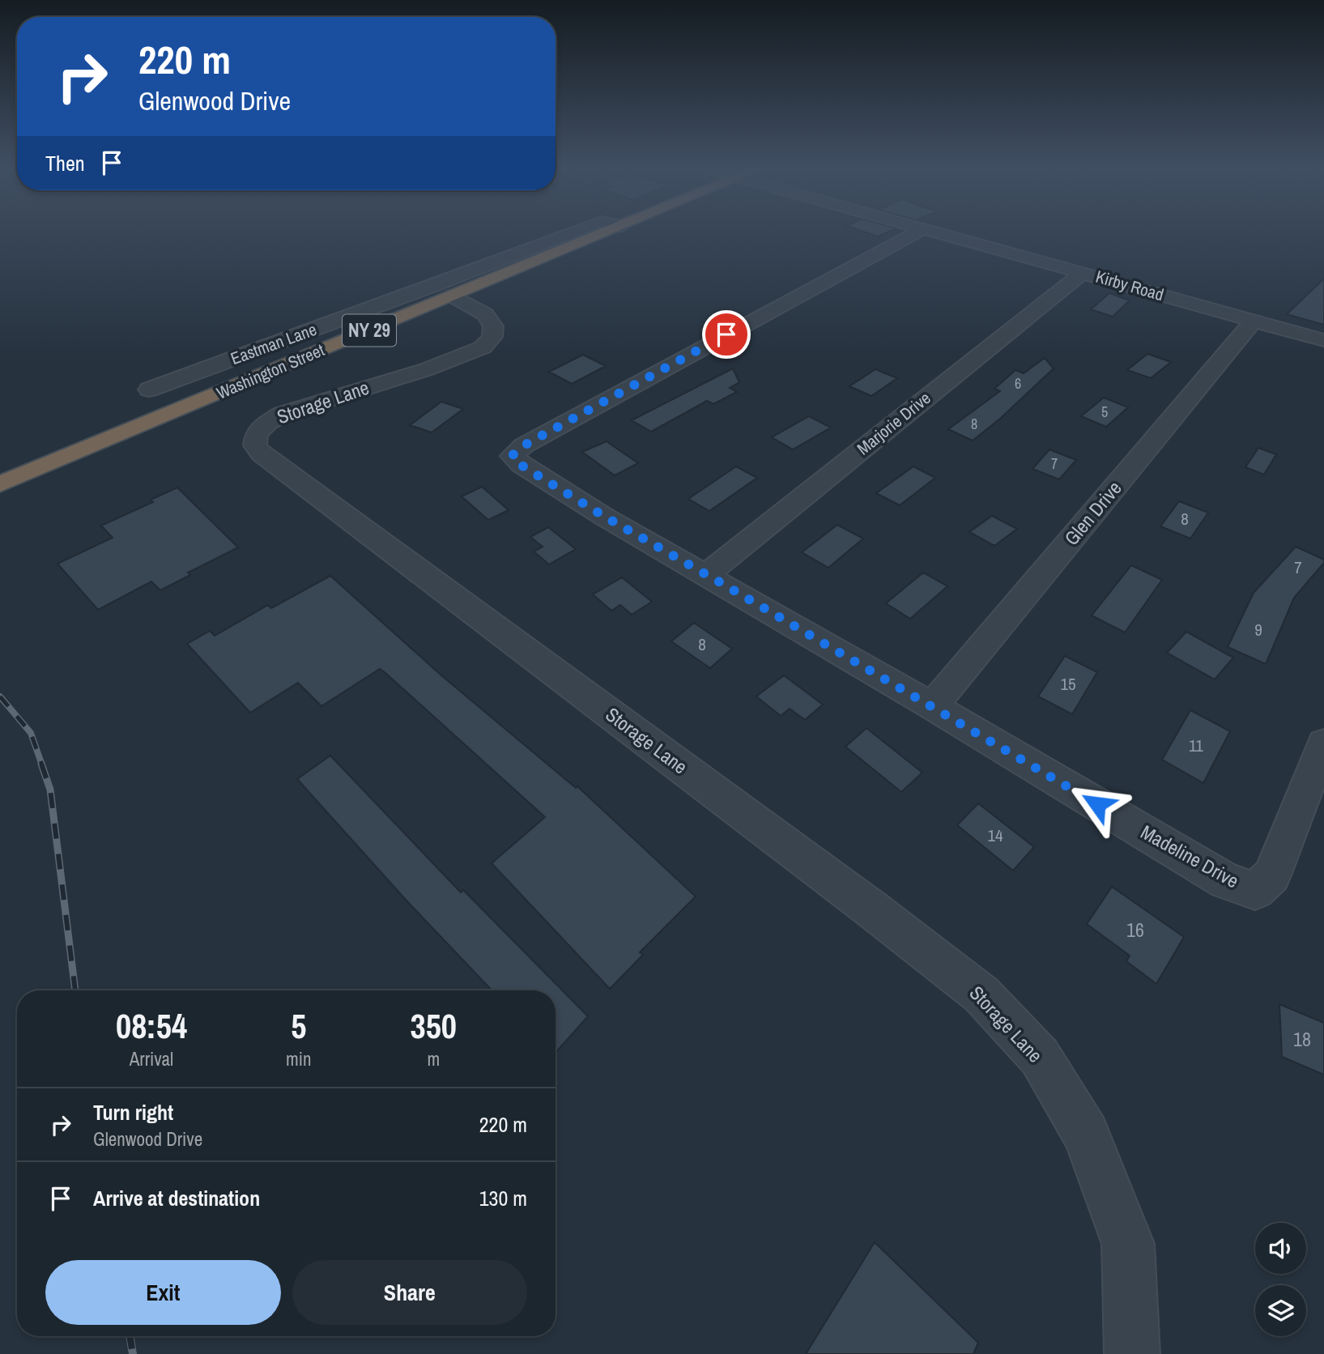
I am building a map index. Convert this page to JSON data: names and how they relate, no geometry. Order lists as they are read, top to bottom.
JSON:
{
  "streets": {
    "highway": ["NY 29", "Washington Street"],
    "street": [
      "Kirby Road",
      "Eastman Lane",
      "Storage Lane",
      "Marjorie Drive",
      "Glen Drive",
      "Madeline Drive"
    ]
  },
  "crossings": [
    ["Kirby Road", "Marjorie Drive"],
    ["Kirby Road", "Glen Drive"],
    ["Washington Street", "Storage Lane"],
    ["Marjorie Drive", "Madeline Drive"],
    ["Glen Drive", "Madeline Drive"]
  ],
  "house_numbers": [
    "6",
    "5",
    "8",
    "7",
    "8",
    "7",
    "9",
    "8",
    "15",
    "11",
    "14",
    "16",
    "18"
  ],
  "page": {
    "turn": ["220 m", "Glenwood Drive"],
    "then": "Then",
    "eta": [
      "08:54",
      "Arrival",
      "5",
      "min",
      "350",
      "m"
    ],
    "list": [
      {
        "name": "Turn right",
        "note": "Glenwood Drive",
        "value": "220 m"
      },
      {
        "name": "Arrive at destination",
        "value": "130 m"
      }
    ],
    "buttons": ["Exit", "Share"]
  }
}
